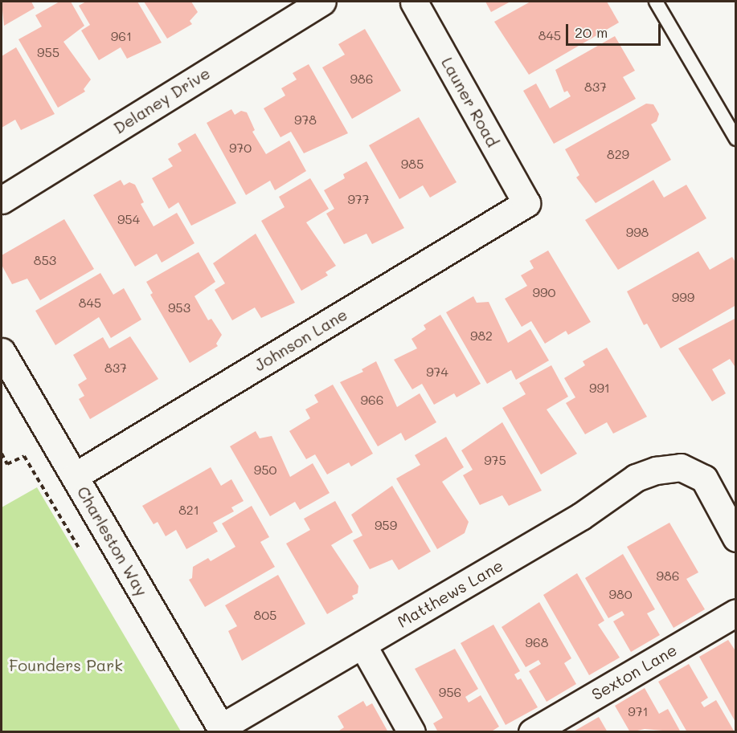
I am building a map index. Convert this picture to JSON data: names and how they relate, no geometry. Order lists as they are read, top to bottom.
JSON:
{
  "streets": {
    "street": [
      "Delaney Drive",
      "Launer Road",
      "Johnson Lane",
      "Charleston Way",
      "Matthews Lane",
      "Sexton Lane"
    ]
  },
  "crossings": [
    ["Launer Road", "Johnson Lane"],
    ["Johnson Lane", "Charleston Way"],
    ["Charleston Way", "Matthews Lane"]
  ],
  "parks": ["Founders Park"],
  "house_numbers": [
    "845",
    "961",
    "955",
    "986",
    "837",
    "978",
    "970",
    "829",
    "985",
    "977",
    "954",
    "998",
    "853",
    "990",
    "999",
    "845",
    "953",
    "982",
    "837",
    "974",
    "991",
    "966",
    "975",
    "950",
    "821",
    "959",
    "986",
    "980",
    "805",
    "968",
    "956",
    "971"
  ],
  "scale_bar": "20 m"
}
